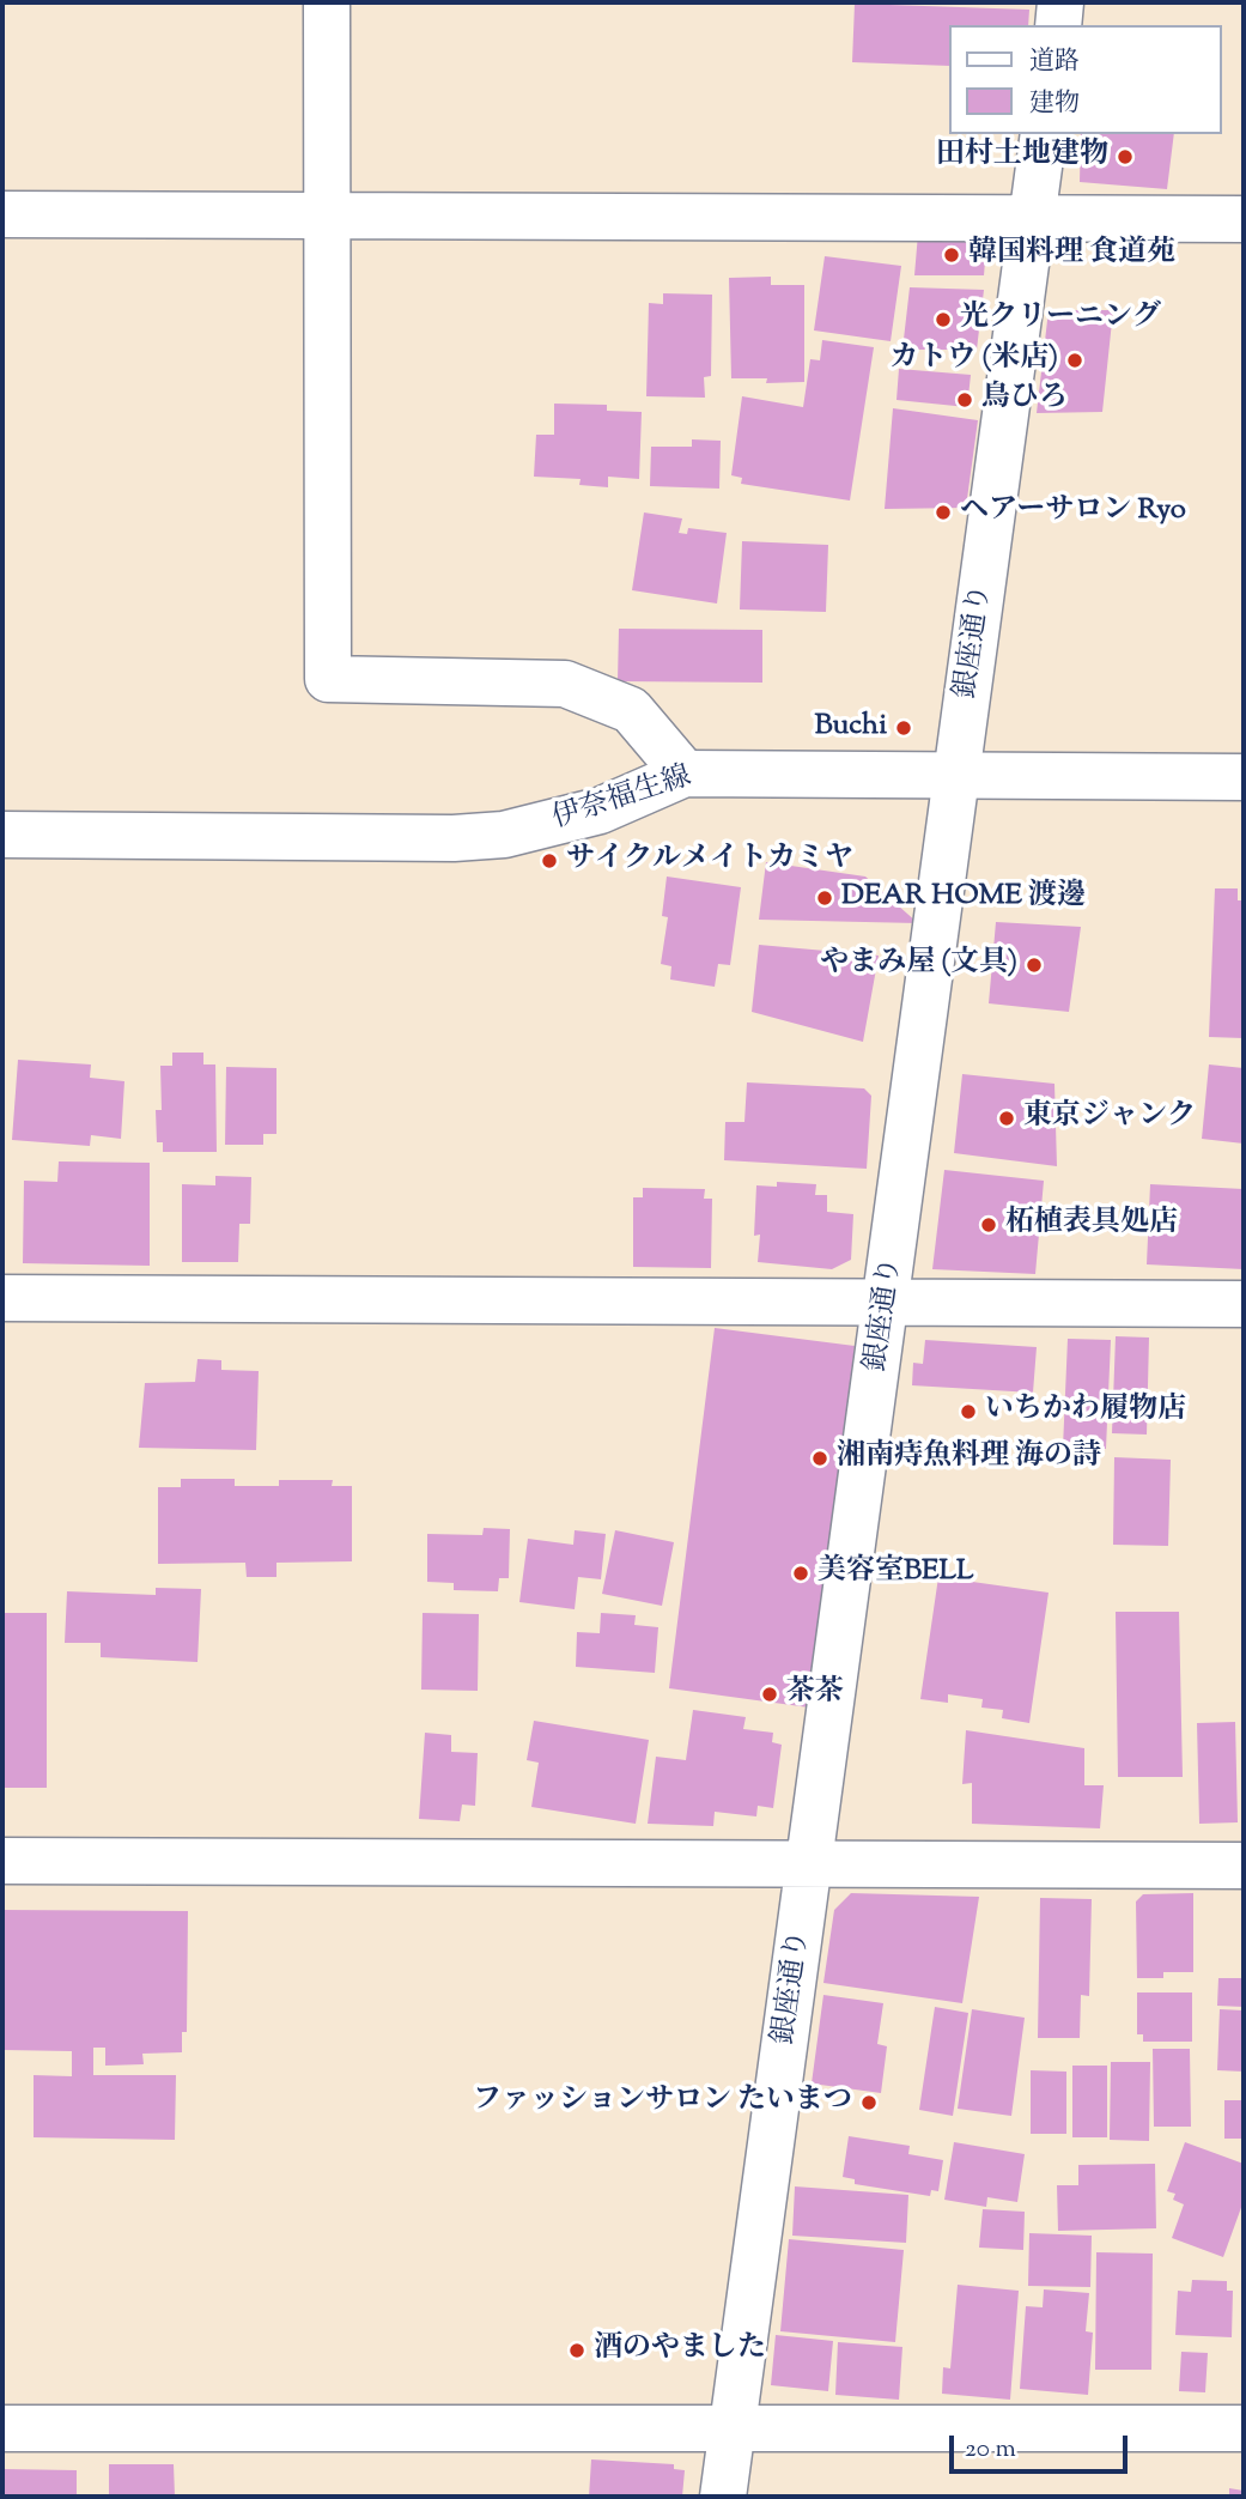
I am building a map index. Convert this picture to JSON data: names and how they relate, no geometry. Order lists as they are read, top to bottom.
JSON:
{
  "streets": {
    "street": ["銀座通り", "伊奈福生線"]
  },
  "crossings": [
    ["銀座通り", "伊奈福生線"]
  ],
  "places": [
    "田村土地建物",
    "韓国料理 食道苑",
    "光クリーニング",
    "カトウ (米店)",
    "鳥ひろ",
    "ヘアーサロン Ryo",
    "Buchi",
    "サイクルメイトカミヤ",
    "DEAR HOME 渡邊",
    "やまみ屋 (文具)",
    "東京ジャンク",
    "柘植表具処店",
    "いちかわ履物店",
    "湘南痔魚料理 海の詩",
    "美容室BELL",
    "茶茶",
    "ファッションサロン たいまつ",
    "酒のやました"
  ],
  "legend": ["道路", "建物"],
  "scale_bar": "20 m"
}
